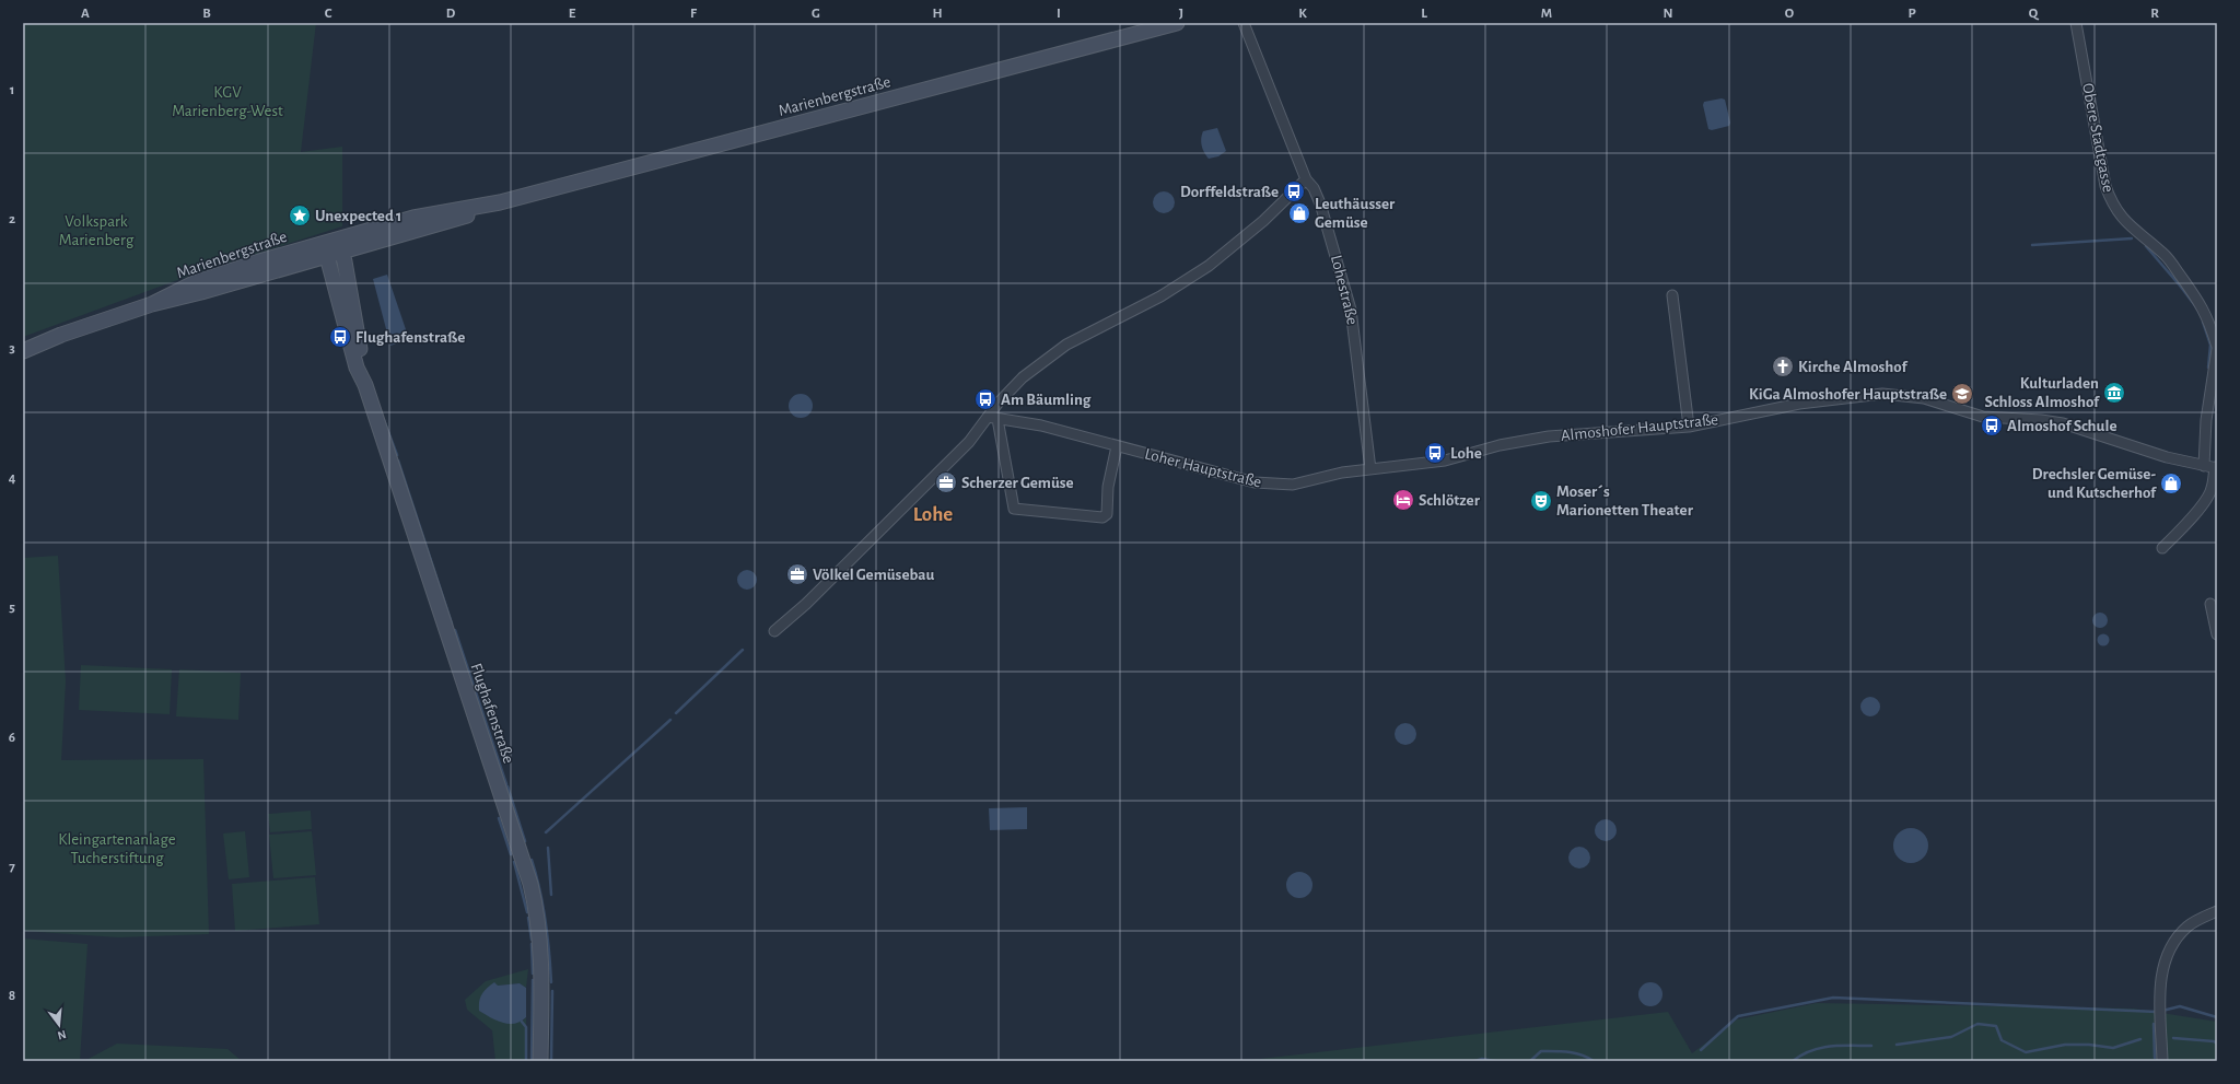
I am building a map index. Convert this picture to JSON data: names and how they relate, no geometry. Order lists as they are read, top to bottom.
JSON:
{
  "streets": {
    "main road": ["Marienbergstraße", "Flughafenstraße"],
    "street": [
      "Obere Stadtgasse",
      "Lohestraße",
      "Almoshofer Hauptstraße",
      "Loher Hauptstraße"
    ]
  },
  "crossings": [
    ["Marienbergstraße", "Flughafenstraße"],
    ["Obere Stadtgasse", "Almoshofer Hauptstraße"],
    ["Lohestraße", "Loher Hauptstraße"],
    ["Almoshofer Hauptstraße", "Loher Hauptstraße"]
  ],
  "districts": ["Lohe"],
  "parks": ["KGV Marienberg-West", "Volkspark Marienberg", "Kleingartenanlage Tucherstiftung"],
  "places": {
    "bus stop": [
      "Dorffeldstraße",
      "Flughafenstraße",
      "Am Bäumling",
      "Almoshof Schule",
      "Lohe"
    ],
    "shop": ["Leuthäusser Gemüse", "Drechsler Gemüse- und Kutscherhof"],
    "place": ["Unexpected 1"],
    "church": ["Kirche Almoshof"],
    "museum": ["Kulturladen Schloss Almoshof"],
    "school or university": ["KiGa Almoshofer Hauptstraße"],
    "office": ["Scherzer Gemüse", "Völkel Gemüsebau"],
    "hotel": ["Schlötzer"],
    "theatre": ["Moser´s Marionetten Theater"]
  },
  "north": "bottom",
  "grid": {
    "columns": [
      "A",
      "B",
      "C",
      "D",
      "E",
      "F",
      "G",
      "H",
      "I",
      "J",
      "K",
      "L",
      "M",
      "N",
      "O",
      "P",
      "Q",
      "R"
    ],
    "rows": [
      "1",
      "2",
      "3",
      "4",
      "5",
      "6",
      "7",
      "8"
    ]
  }
}
